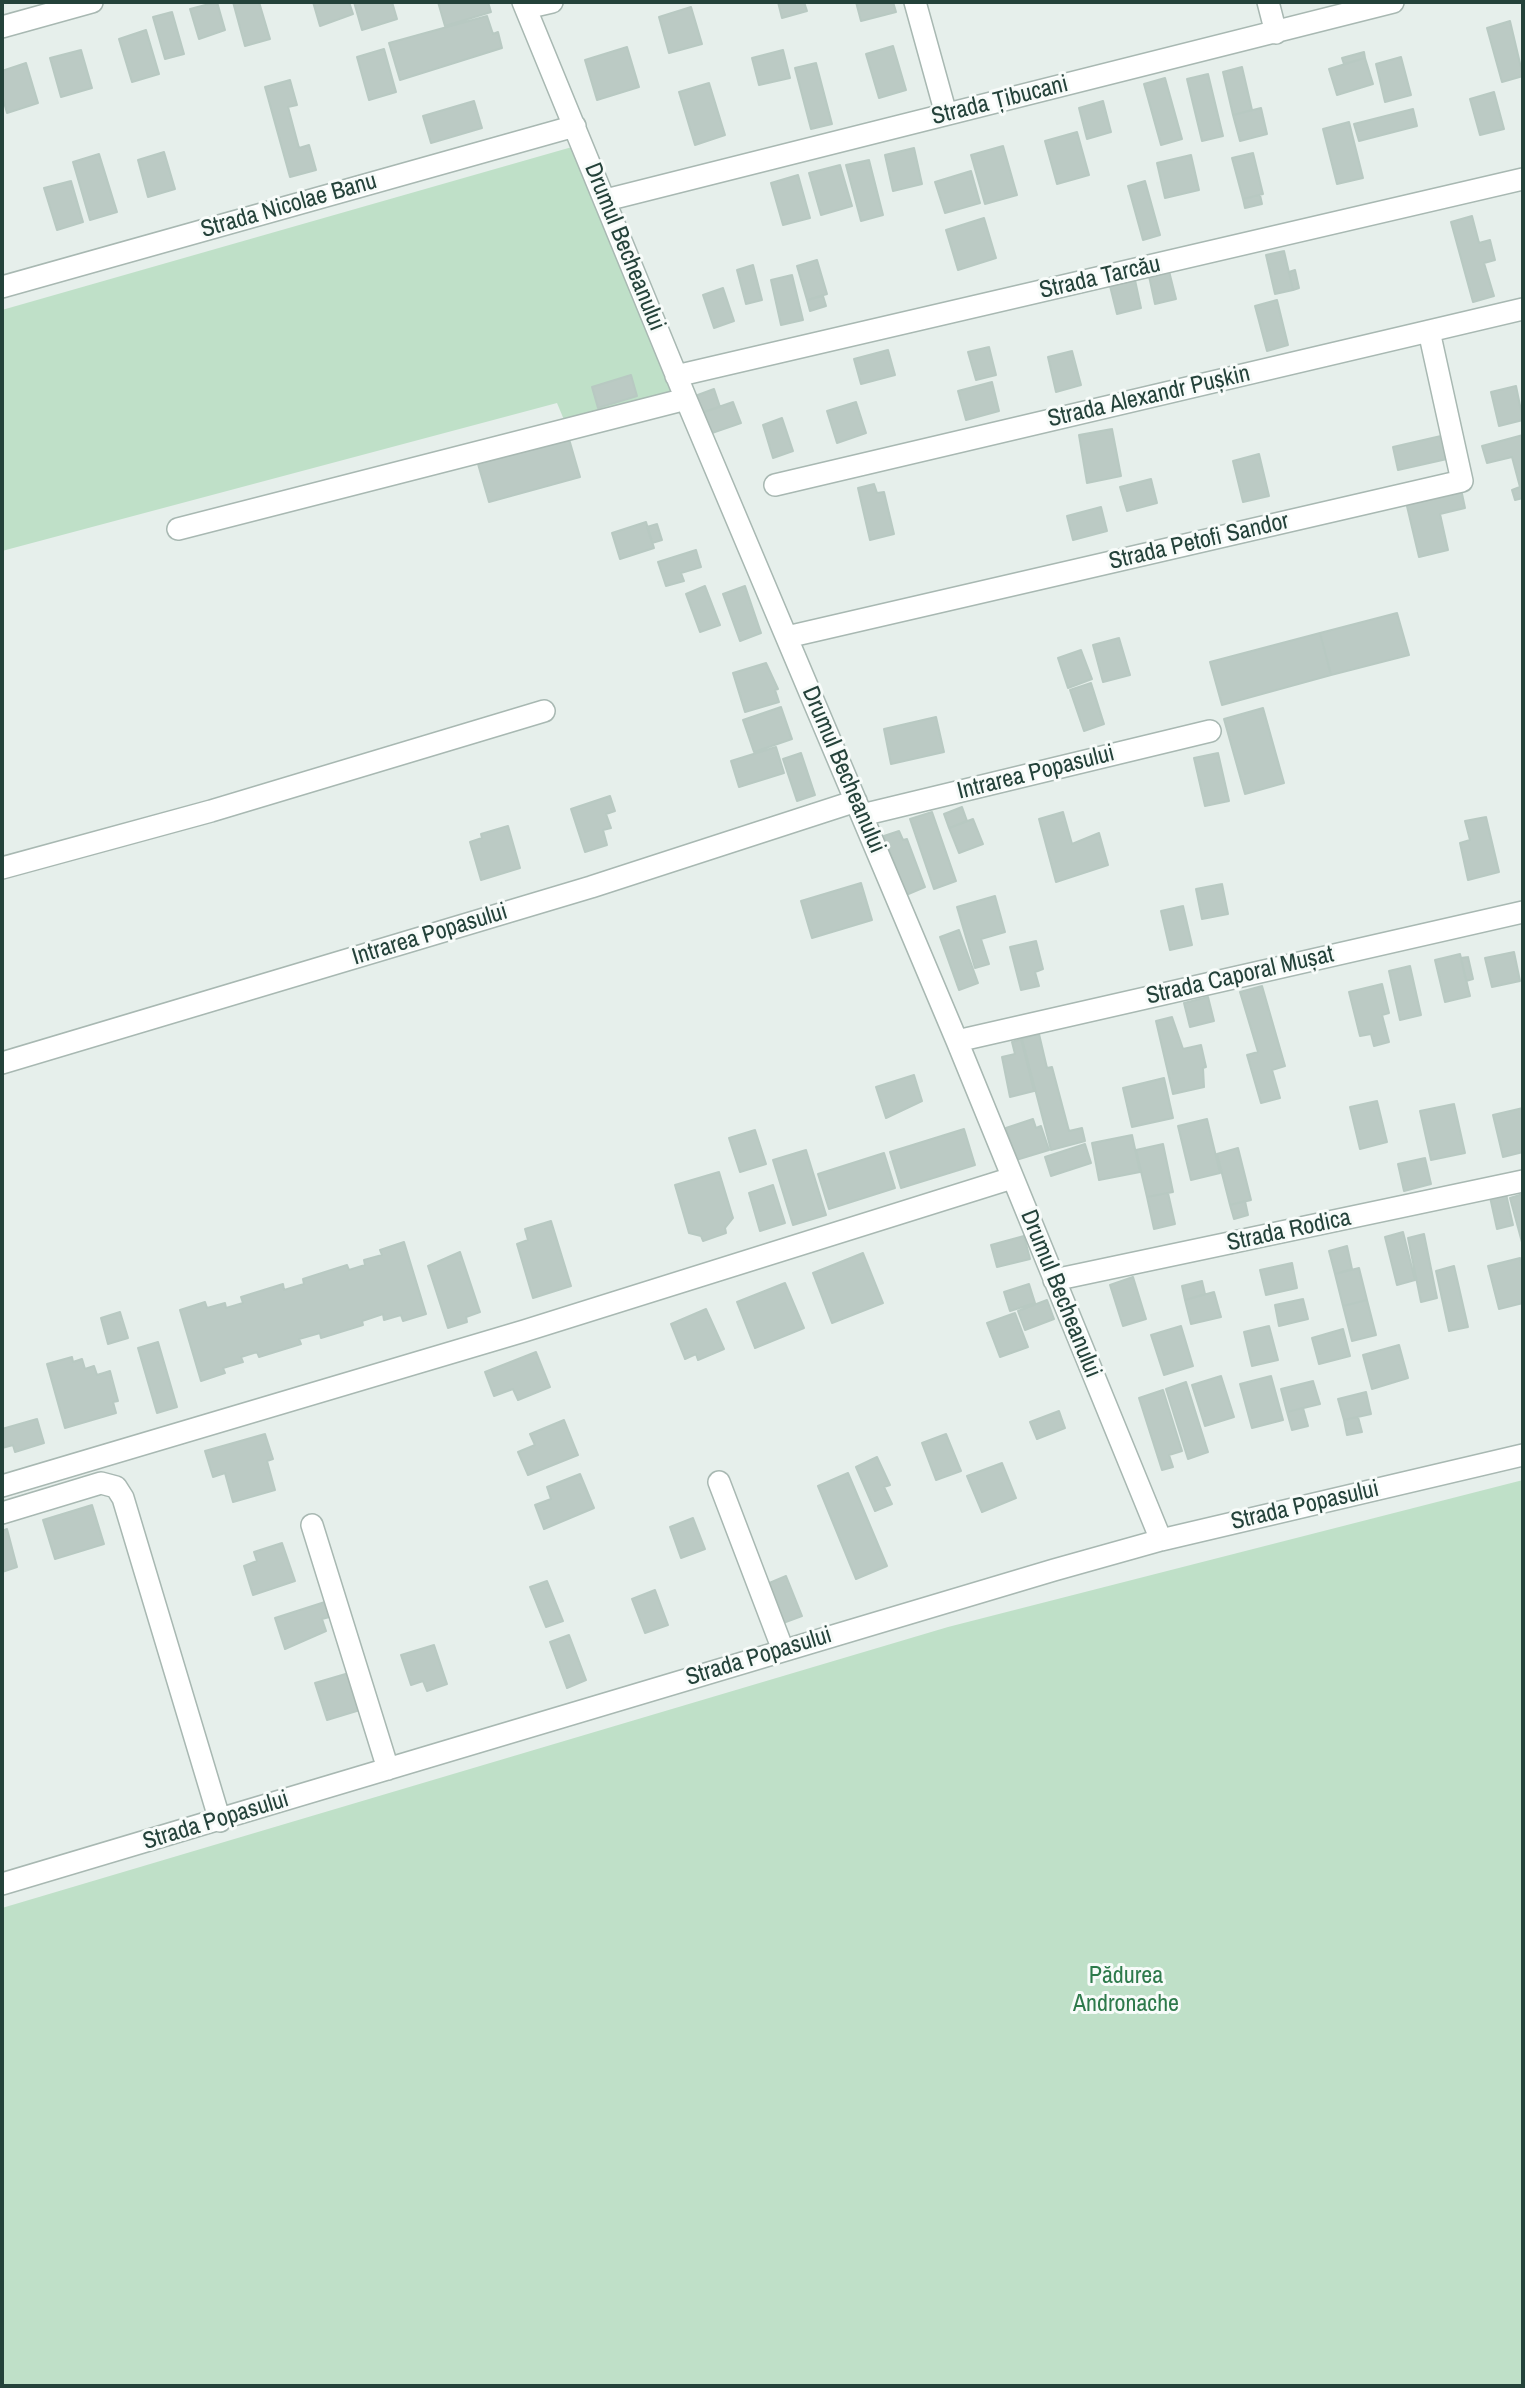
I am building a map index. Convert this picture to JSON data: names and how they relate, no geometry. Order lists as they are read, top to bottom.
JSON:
{
  "streets": {
    "street": [
      "Strada Țibucani",
      "Strada Nicolae Banu",
      "Drumul Becheanului",
      "Strada Tarcău",
      "Strada Alexandr Pușkin",
      "Strada Petofi Sandor",
      "Intrarea Popasului",
      "Strada Caporal Mușat",
      "Strada Rodica",
      "Strada Popasului"
    ]
  },
  "crossings": [
    ["Strada Țibucani", "Drumul Becheanului"],
    ["Strada Nicolae Banu", "Drumul Becheanului"],
    ["Drumul Becheanului", "Strada Tarcău"],
    ["Drumul Becheanului", "Strada Petofi Sandor"],
    ["Drumul Becheanului", "Intrarea Popasului"],
    ["Drumul Becheanului", "Strada Caporal Mușat"],
    ["Drumul Becheanului", "Strada Rodica"],
    ["Drumul Becheanului", "Strada Popasului"],
    ["Strada Alexandr Pușkin", "Strada Petofi Sandor"]
  ],
  "parks": ["Pădurea Andronache"]
}
